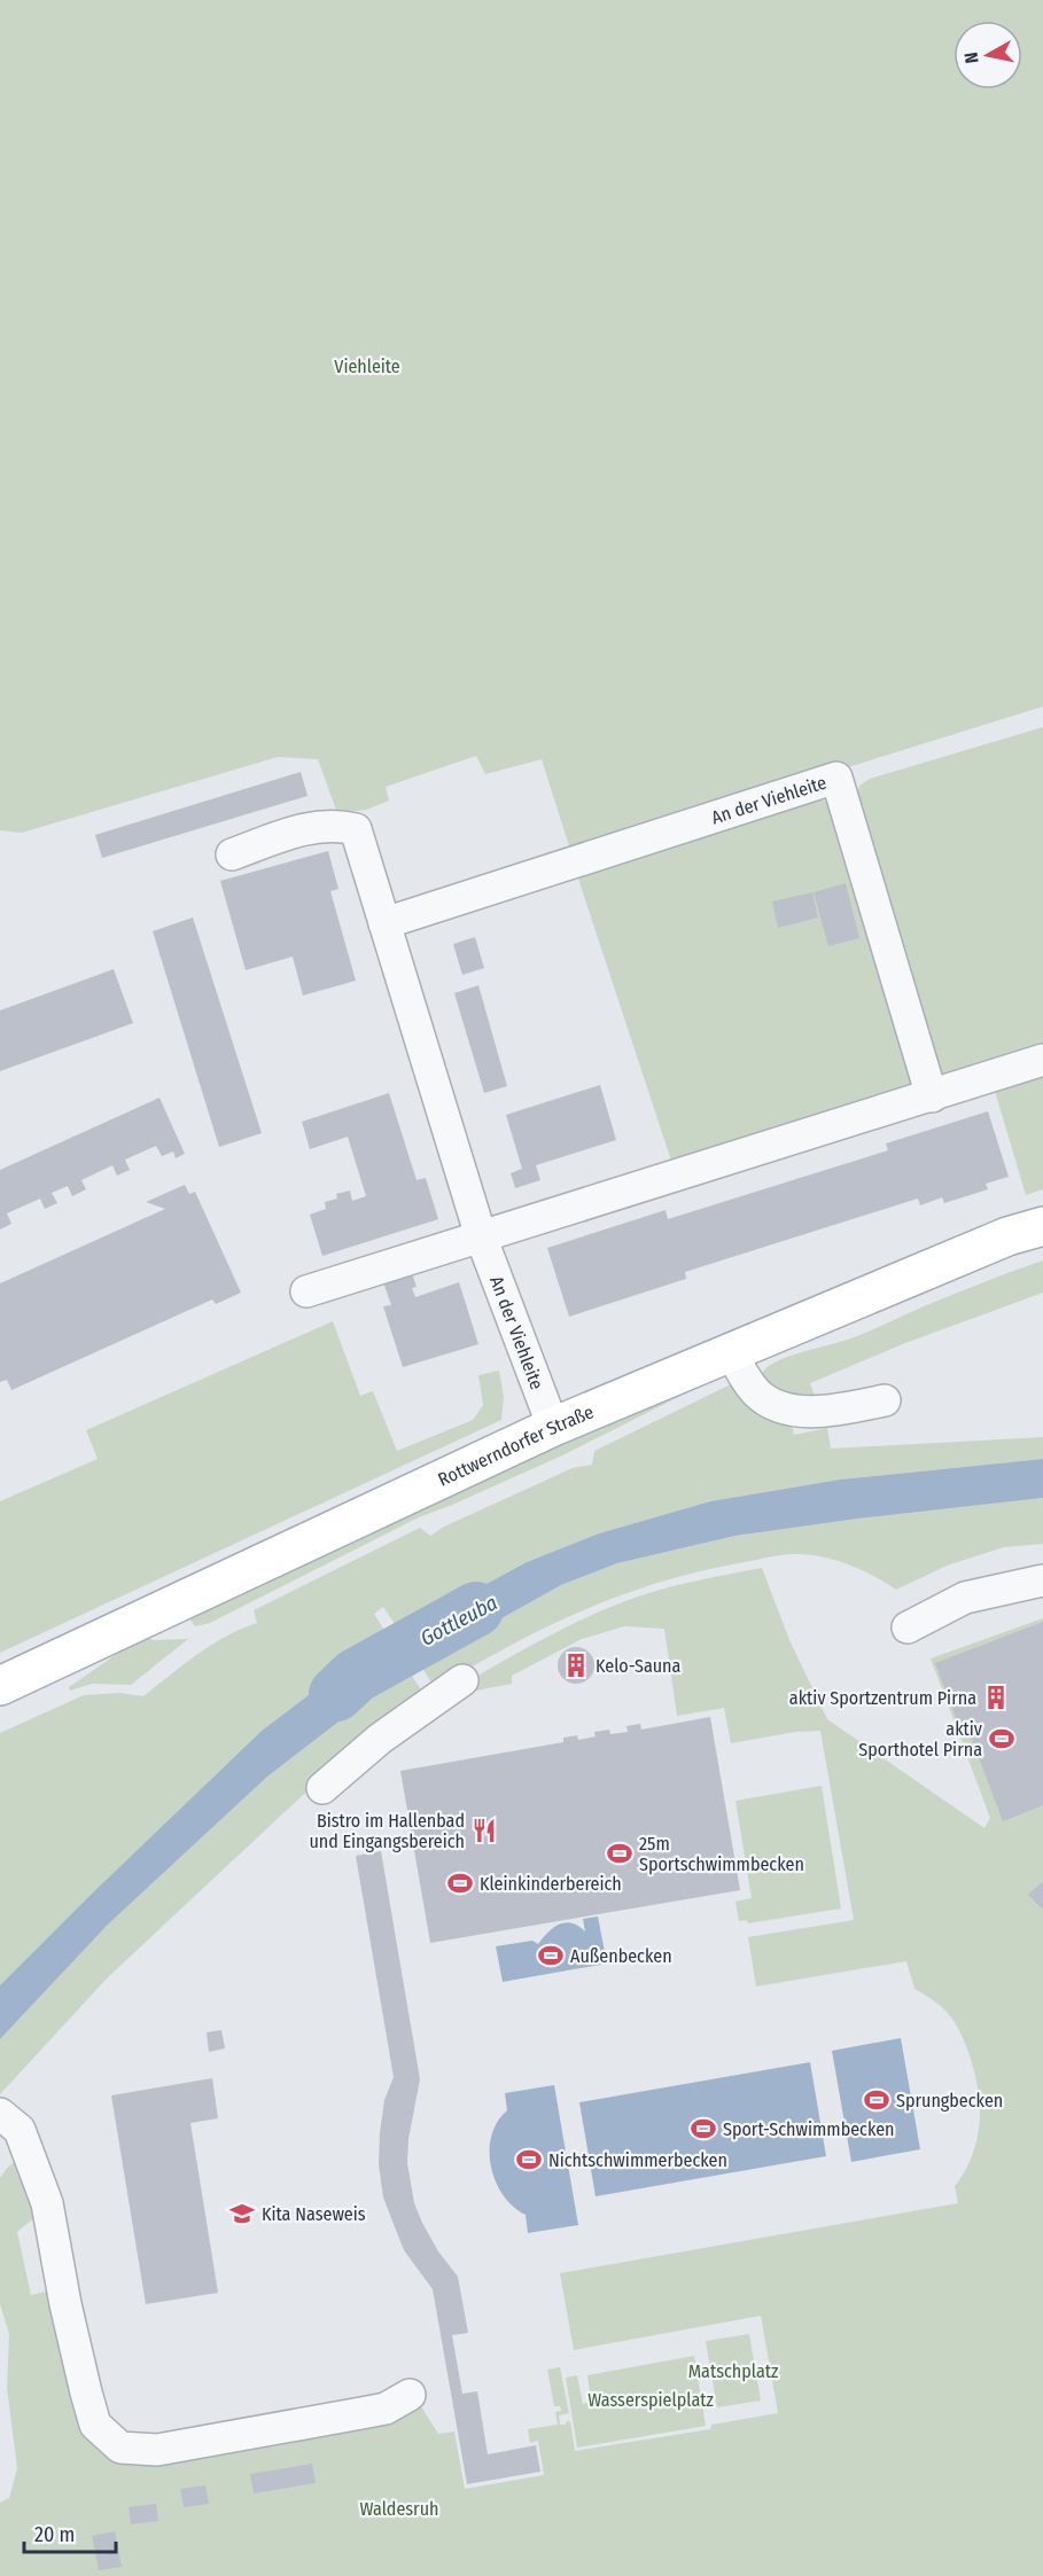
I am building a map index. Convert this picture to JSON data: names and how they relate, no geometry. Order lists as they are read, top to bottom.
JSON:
{
  "streets": {
    "main road": ["Rottwerndorfer Straße"],
    "street": ["An der Viehleite"]
  },
  "crossings": [
    ["An der Viehleite", "Rottwerndorfer Straße"]
  ],
  "water": ["Gottleuba"],
  "parks": [
    "Viehleite",
    "Matschplatz",
    "Wasserspielplatz",
    "Waldesruh"
  ],
  "places": {
    "building": ["Kelo-Sauna", "aktiv Sportzentrum Pirna"],
    "sports": [
      "aktiv Sporthotel Pirna",
      "25m Sportschwimmbecken",
      "Kleinkinderbereich",
      "Außenbecken",
      "Sprungbecken",
      "Sport-Schwimmbecken",
      "Nichtschwimmerbecken"
    ],
    "restaurant": ["Bistro im Hallenbad und Eingangsbereich"],
    "school or university": ["Kita Naseweis"]
  },
  "scale_bar": "20 m",
  "north": "left"
}
